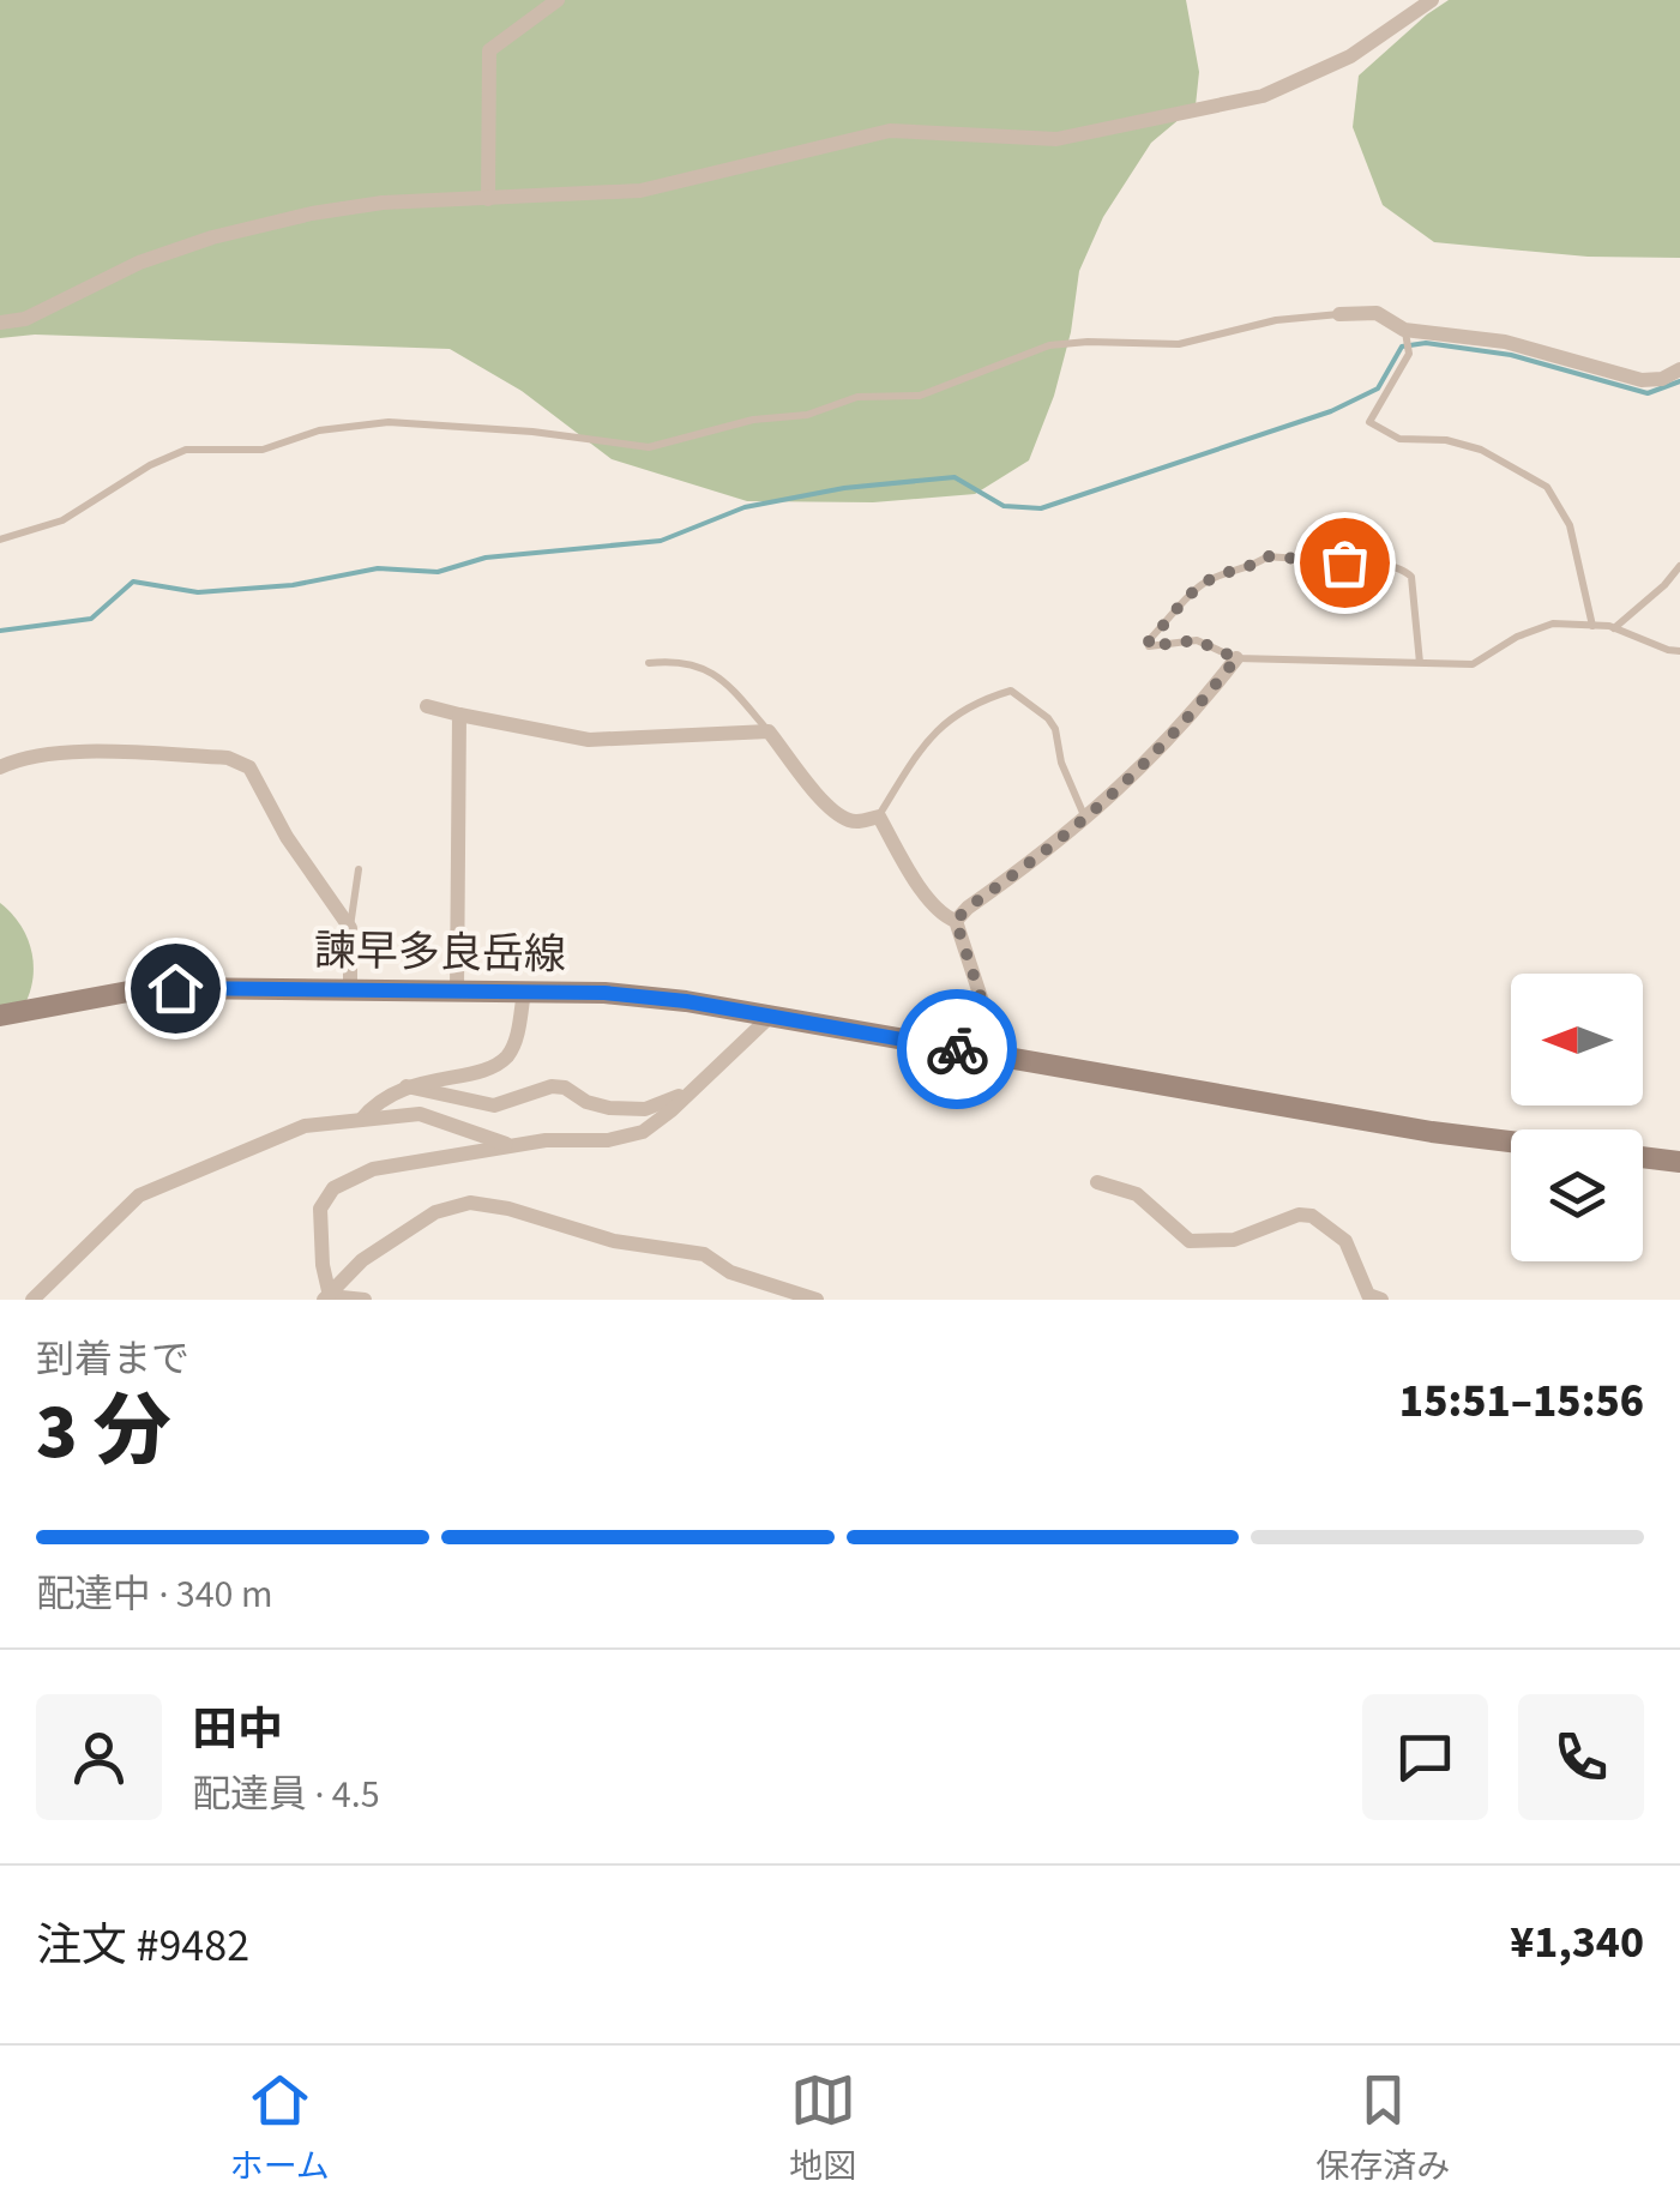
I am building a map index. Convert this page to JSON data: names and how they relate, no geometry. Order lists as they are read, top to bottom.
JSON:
{
  "streets": {
    "main road": ["諫早多良岳線"]
  },
  "north": "left",
  "page": {
    "heading": ["3 分", "到着まで", "15:51–15:56"],
    "panel": [
      "田中",
      "配達員 · 4.5",
      "注文 #9482",
      "¥1,340"
    ],
    "bar": "配達中 · 340 m",
    "tabs": ["ホーム", "地図", "保存済み"]
  }
}
